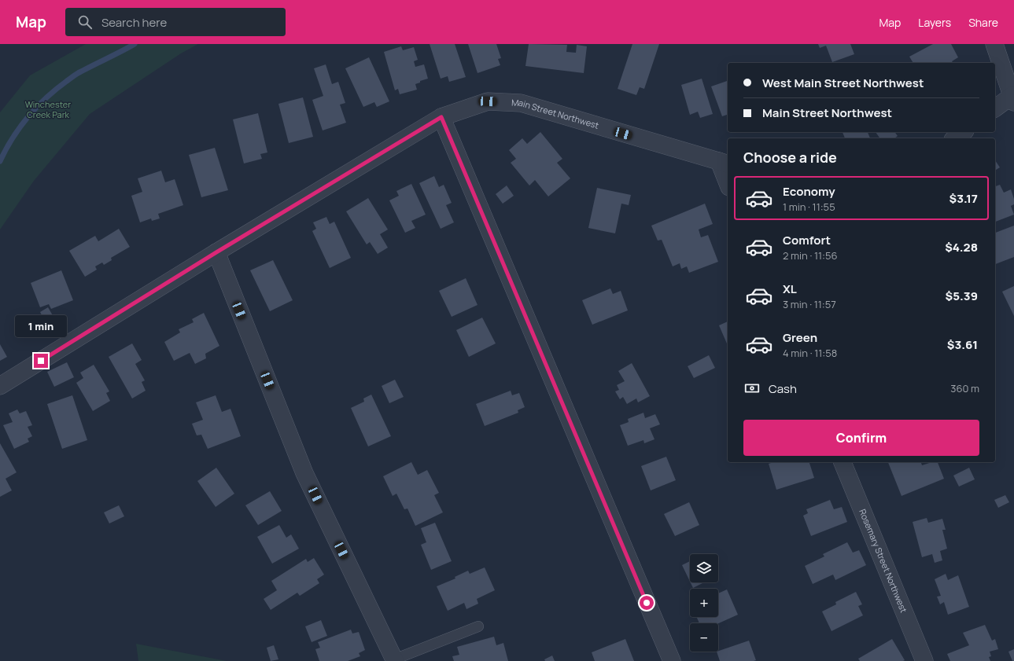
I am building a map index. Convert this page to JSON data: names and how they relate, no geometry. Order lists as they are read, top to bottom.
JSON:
{
  "streets": {
    "street": ["Main Street Northwest", "Rosemary Street Northwest"]
  },
  "parks": ["Winchester Creek Park"],
  "page": {
    "header": "Map",
    "search": "Search here",
    "nav": ["Map", "Layers", "Share"],
    "banner": ["West Main Street Northwest", "Main Street Northwest"],
    "heading": "Choose a ride",
    "list": [
      {
        "name": "Economy",
        "note": "1 min · 11:55",
        "value": "$3.17"
      },
      {
        "name": "Comfort",
        "note": "2 min · 11:56",
        "value": "$4.28"
      },
      {
        "name": "XL",
        "note": "3 min · 11:57",
        "value": "$5.39"
      },
      {
        "name": "Green",
        "note": "4 min · 11:58",
        "value": "$3.61"
      }
    ],
    "bubble": "1 min",
    "pay": ["Cash", "360 m"],
    "buttons": "Confirm",
    "map_buttons": ["+", "−"]
  }
}
